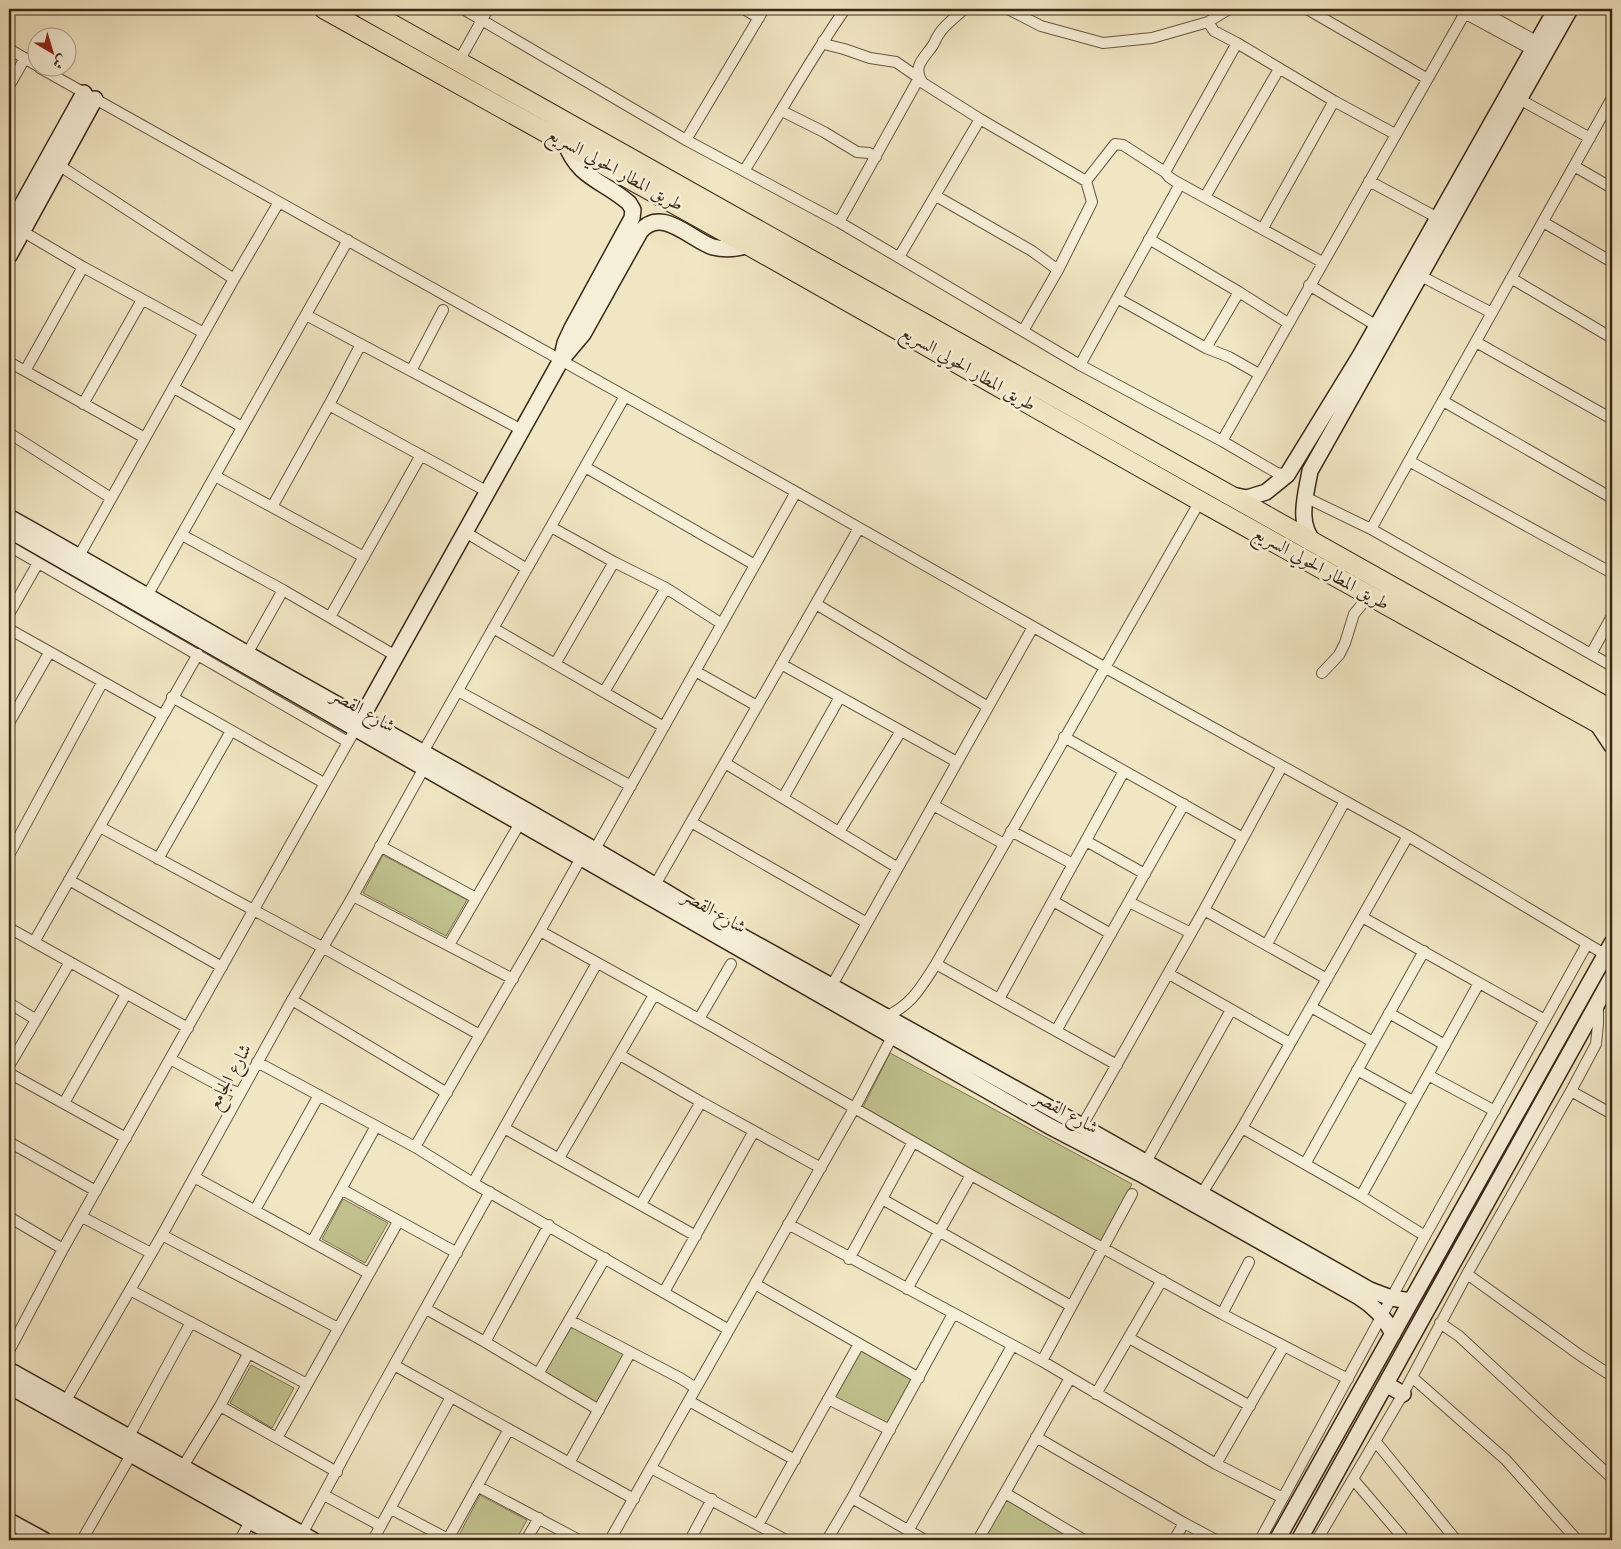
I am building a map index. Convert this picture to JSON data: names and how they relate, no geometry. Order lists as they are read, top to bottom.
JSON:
{
  "streets": {
    "highway": ["طريق المطار الحولي السريع"],
    "street": ["شارع القصر", "شارع الجامع"]
  },
  "crossings": [
    ["شارع القصر", "شارع الجامع"]
  ],
  "north": "bottom right"
}
